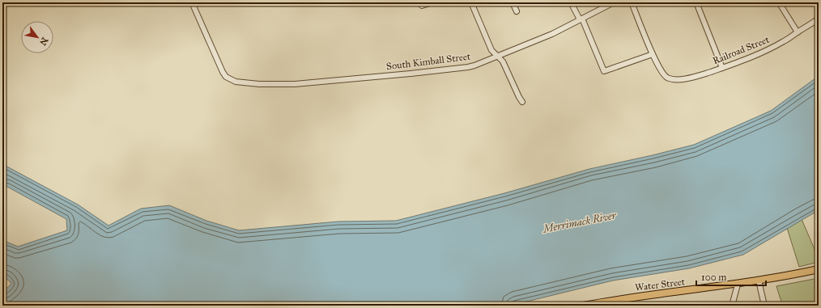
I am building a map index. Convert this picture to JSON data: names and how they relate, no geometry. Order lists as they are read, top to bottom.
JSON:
{
  "streets": {
    "main road": ["Water Street"],
    "street": ["Railroad Street", "South Kimball Street"]
  },
  "water": ["Merrimack River"],
  "scale_bar": "100 m",
  "north": "bottom right"
}
